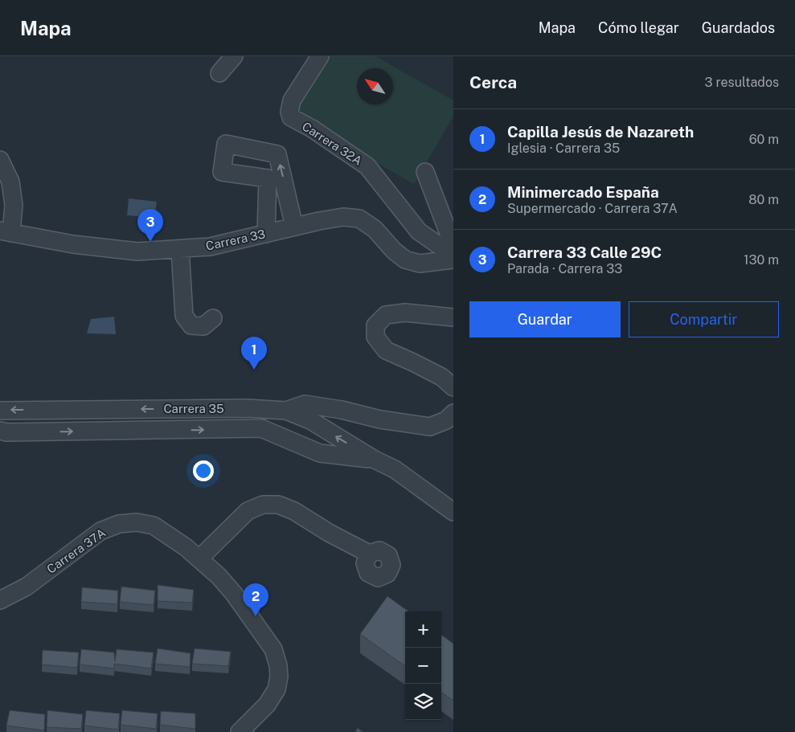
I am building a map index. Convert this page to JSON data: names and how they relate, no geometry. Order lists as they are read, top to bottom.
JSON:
{
  "streets": {
    "street": [
      "Carrera 32A",
      "Carrera 33",
      "Carrera 35",
      "Carrera 37A"
    ]
  },
  "north": "top left",
  "page": {
    "header": "Mapa",
    "nav": ["Mapa", "Cómo llegar", "Guardados"],
    "heading": ["Cerca", "3 resultados"],
    "list": [
      {
        "mark": "1",
        "name": "Capilla Jesús de Nazareth",
        "note": "Iglesia · Carrera 35",
        "value": "60 m"
      },
      {
        "mark": "2",
        "name": "Minimercado España",
        "note": "Supermercado · Carrera 37A",
        "value": "80 m"
      },
      {
        "mark": "3",
        "name": "Carrera 33 Calle 29C",
        "note": "Parada · Carrera 33",
        "value": "130 m"
      }
    ],
    "pins": ["3", "1", "2"],
    "buttons": ["Guardar", "Compartir"],
    "map_buttons": ["+", "−"]
  }
}
